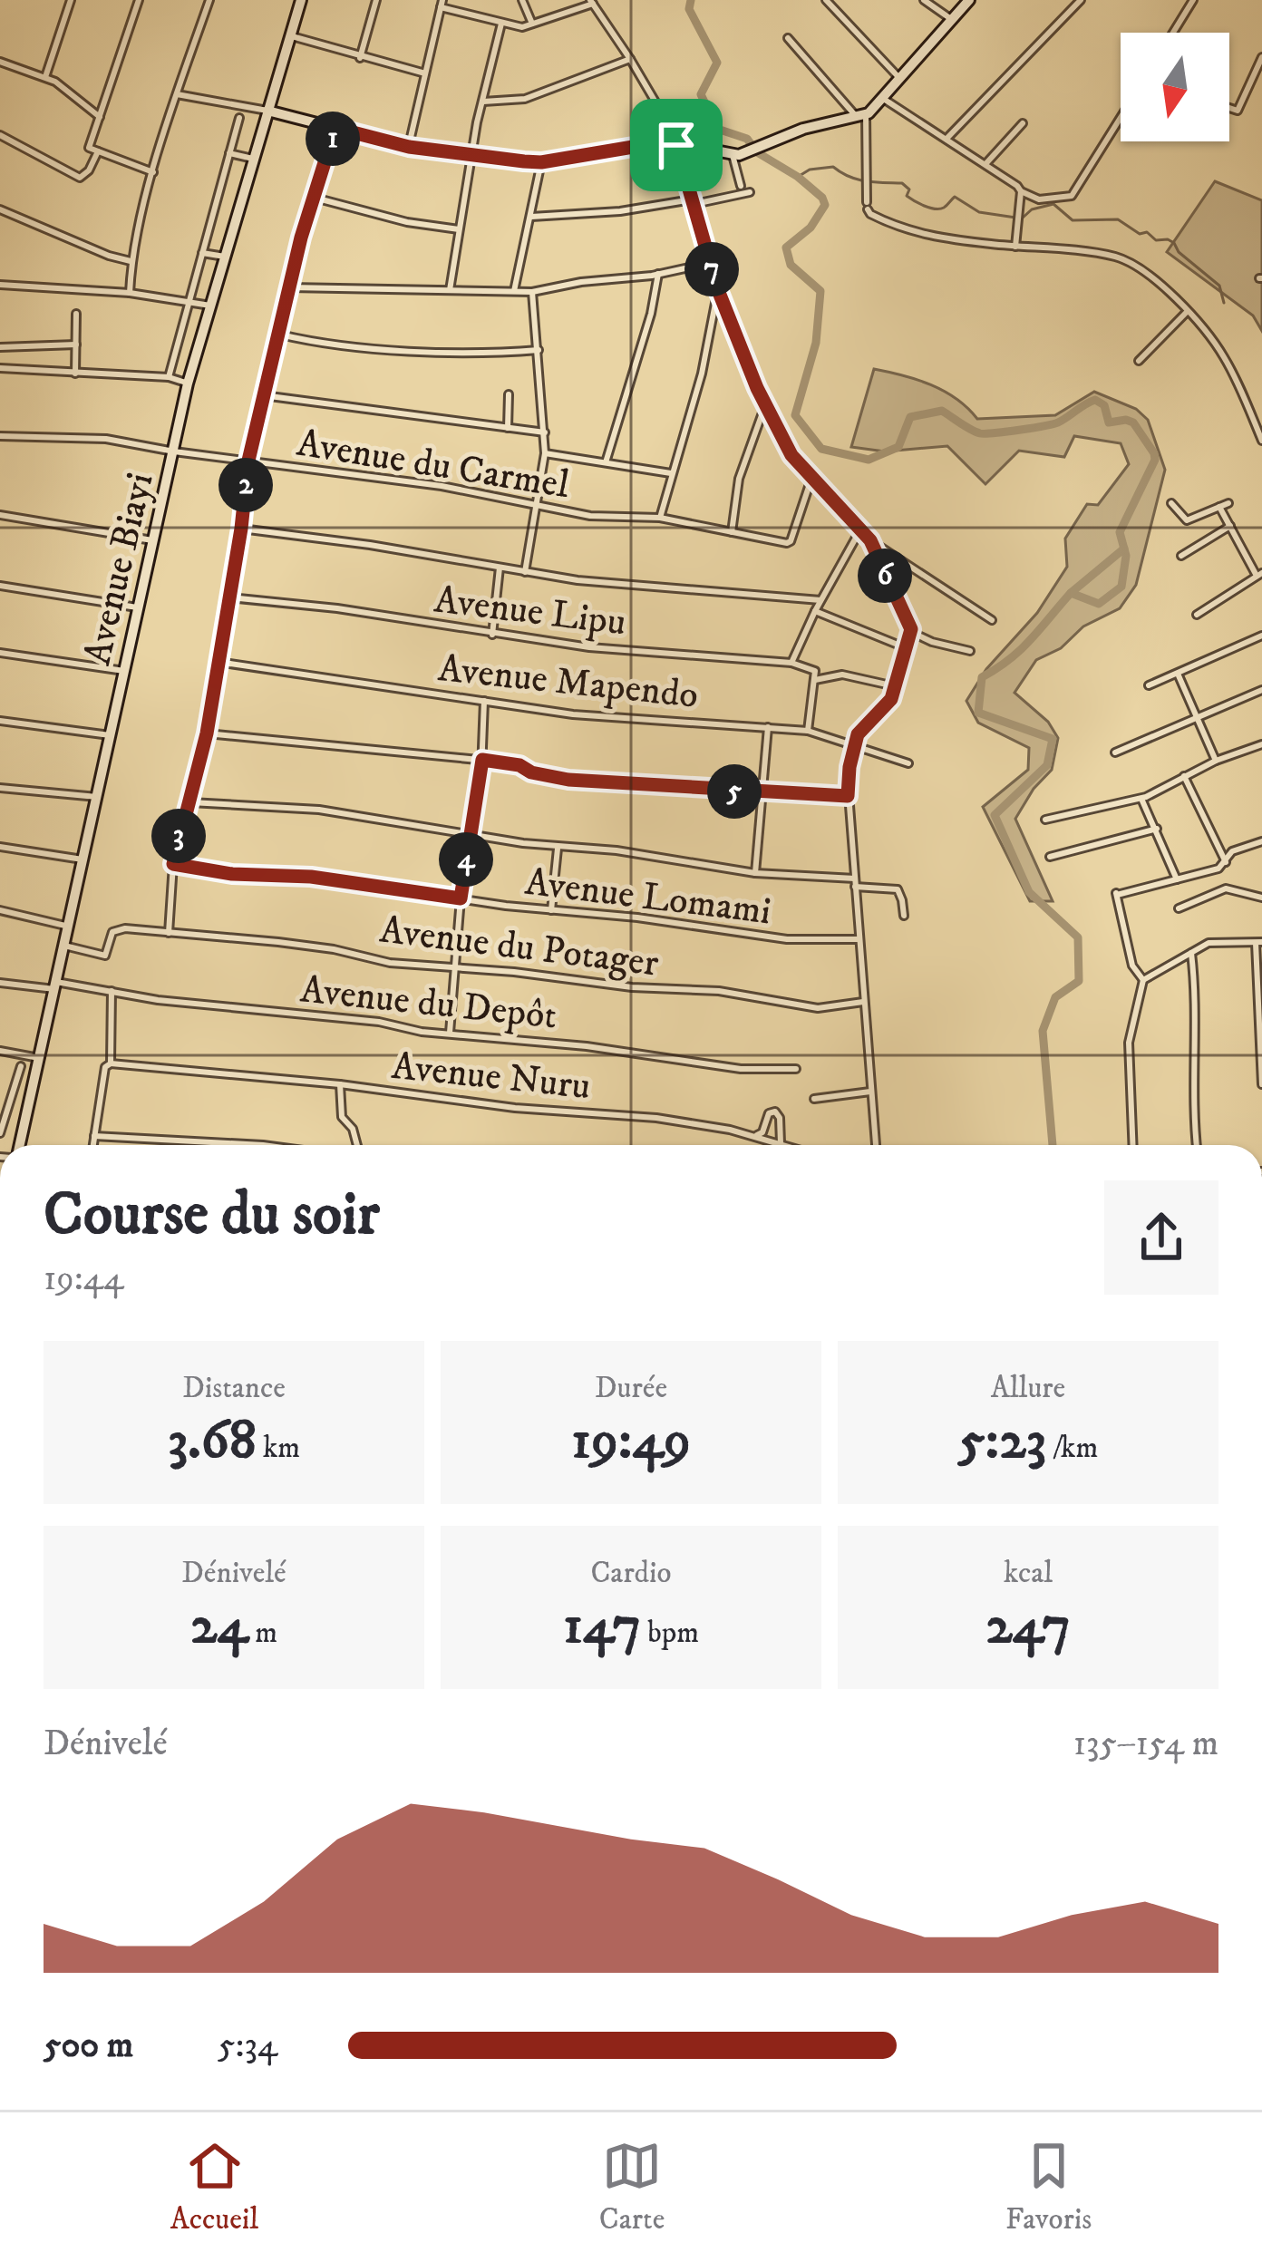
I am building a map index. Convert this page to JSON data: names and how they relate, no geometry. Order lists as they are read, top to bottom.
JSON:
{
  "streets": {
    "street": [
      "Avenue du Carmel",
      "Avenue Biayi",
      "Avenue Lipu",
      "Avenue Mapendo",
      "Avenue Lomami",
      "Avenue du Potager",
      "Avenue du Depôt",
      "Avenue Nuru"
    ]
  },
  "crossings": [
    ["Avenue du Carmel", "Avenue Biayi"],
    ["Avenue Biayi", "Avenue du Potager"],
    ["Avenue Biayi", "Avenue du Depôt"]
  ],
  "north": "bottom",
  "page": {
    "pins": [
      "1",
      "7",
      "2",
      "6",
      "5",
      "3",
      "4"
    ],
    "heading": ["Course du soir", "19:44"],
    "stats": [
      ["Distance", "3.68 km"],
      ["Durée", "19:49"],
      ["Allure", "5:23 /km"],
      ["Dénivelé", "24 m"],
      ["Cardio", "147 bpm"],
      ["kcal", "247"]
    ],
    "chart": ["Dénivelé", "135–154 m"],
    "list": [
      {
        "name": "500 m",
        "note": "5:34"
      }
    ],
    "tabs": ["Accueil", "Carte", "Favoris"]
  }
}
